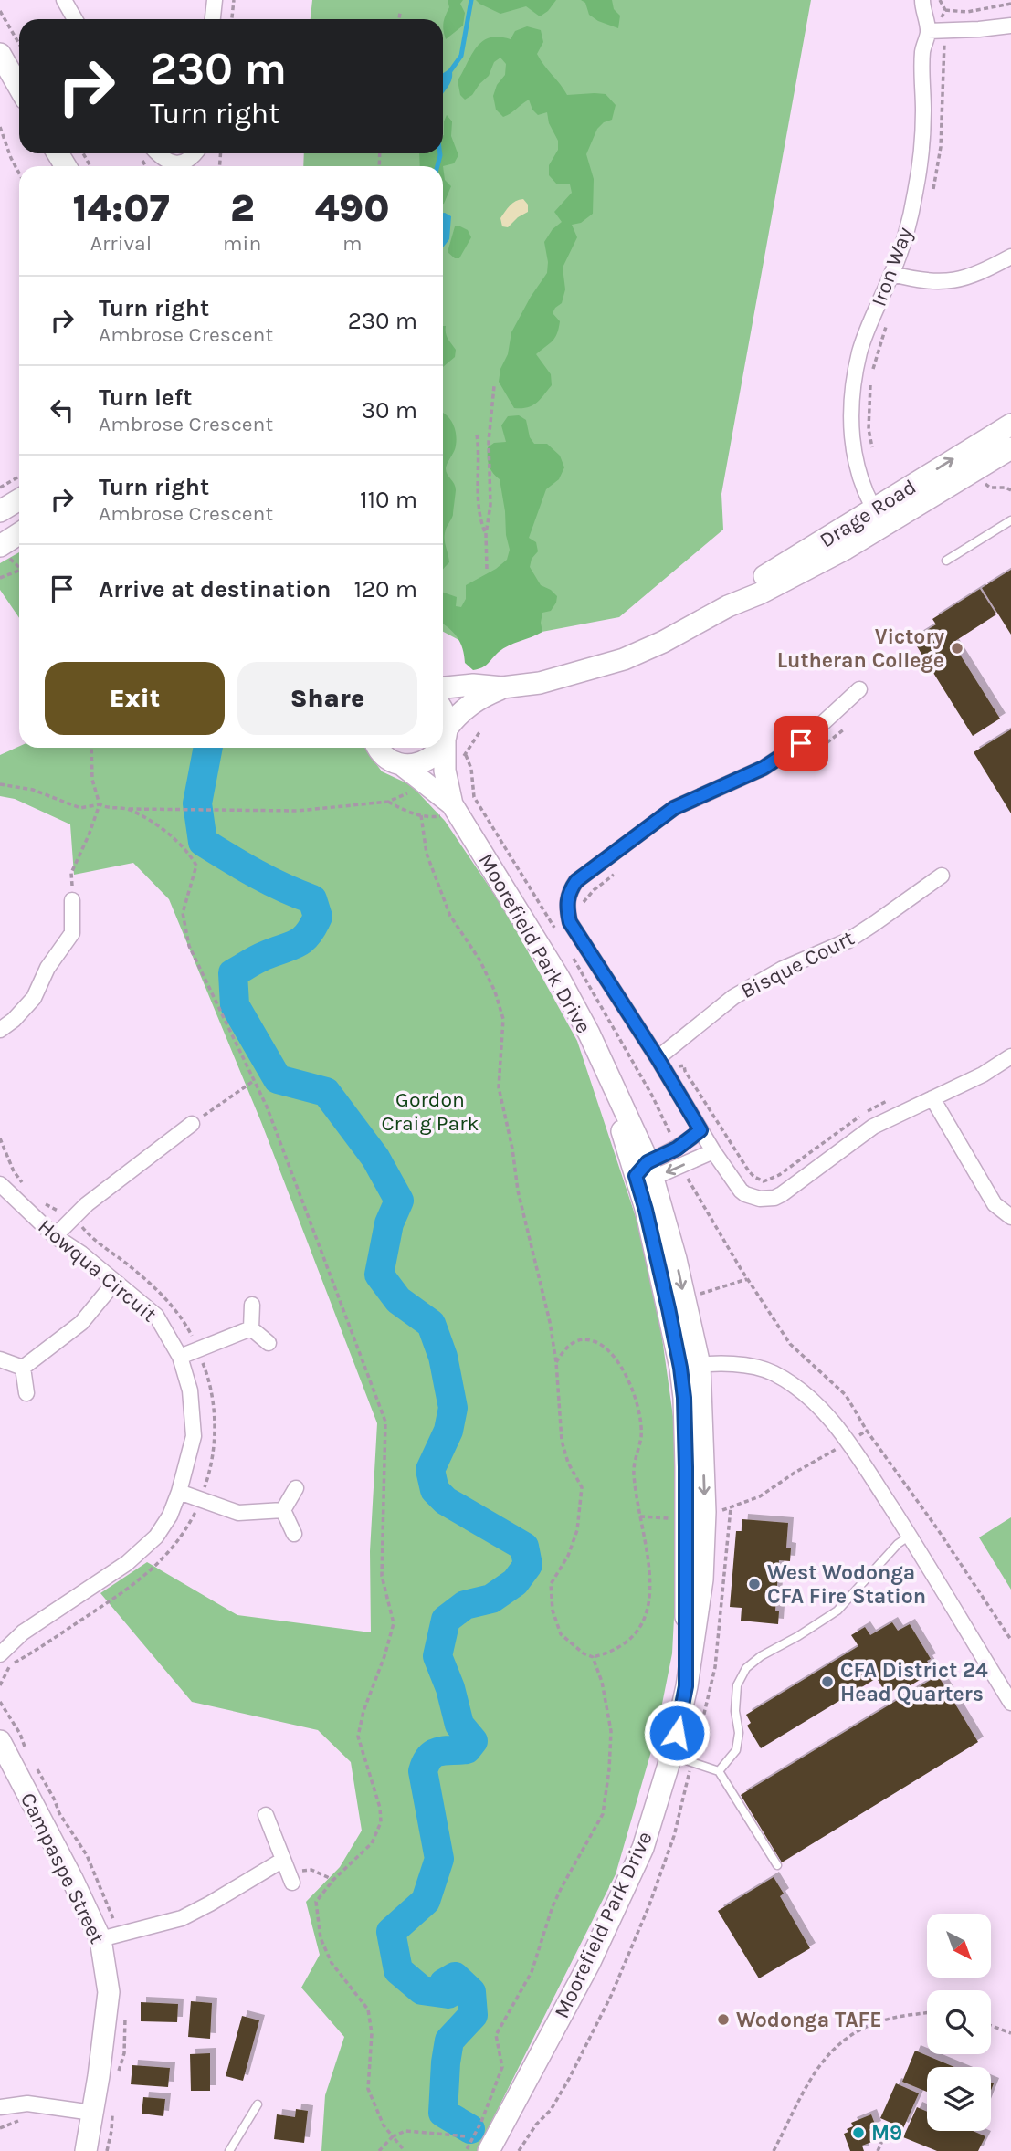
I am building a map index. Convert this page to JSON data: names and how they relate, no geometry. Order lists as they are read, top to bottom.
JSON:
{
  "streets": {
    "main road": ["Drage Road", "Moorefield Park Drive", "Campaspe Street"],
    "street": ["Iron Way", "Bisque Court", "Howqua Circuit"]
  },
  "crossings": [
    ["Iron Way", "Drage Road"]
  ],
  "parks": ["Gordon Craig Park"],
  "places": [
    "Victory Lutheran College",
    "West Wodonga CFA Fire Station",
    "CFA District 24 Head Quarters",
    "Wodonga TAFE",
    "M9"
  ],
  "north": "bottom right",
  "page": {
    "turn": ["230 m", "Turn right"],
    "eta": [
      "14:07",
      "Arrival",
      "2",
      "min",
      "490",
      "m"
    ],
    "list": [
      {
        "name": "Turn right",
        "note": "Ambrose Crescent",
        "value": "230 m"
      },
      {
        "name": "Turn left",
        "note": "Ambrose Crescent",
        "value": "30 m"
      },
      {
        "name": "Turn right",
        "note": "Ambrose Crescent",
        "value": "110 m"
      },
      {
        "name": "Arrive at destination",
        "value": "120 m"
      }
    ],
    "buttons": ["Exit", "Share"]
  }
}
